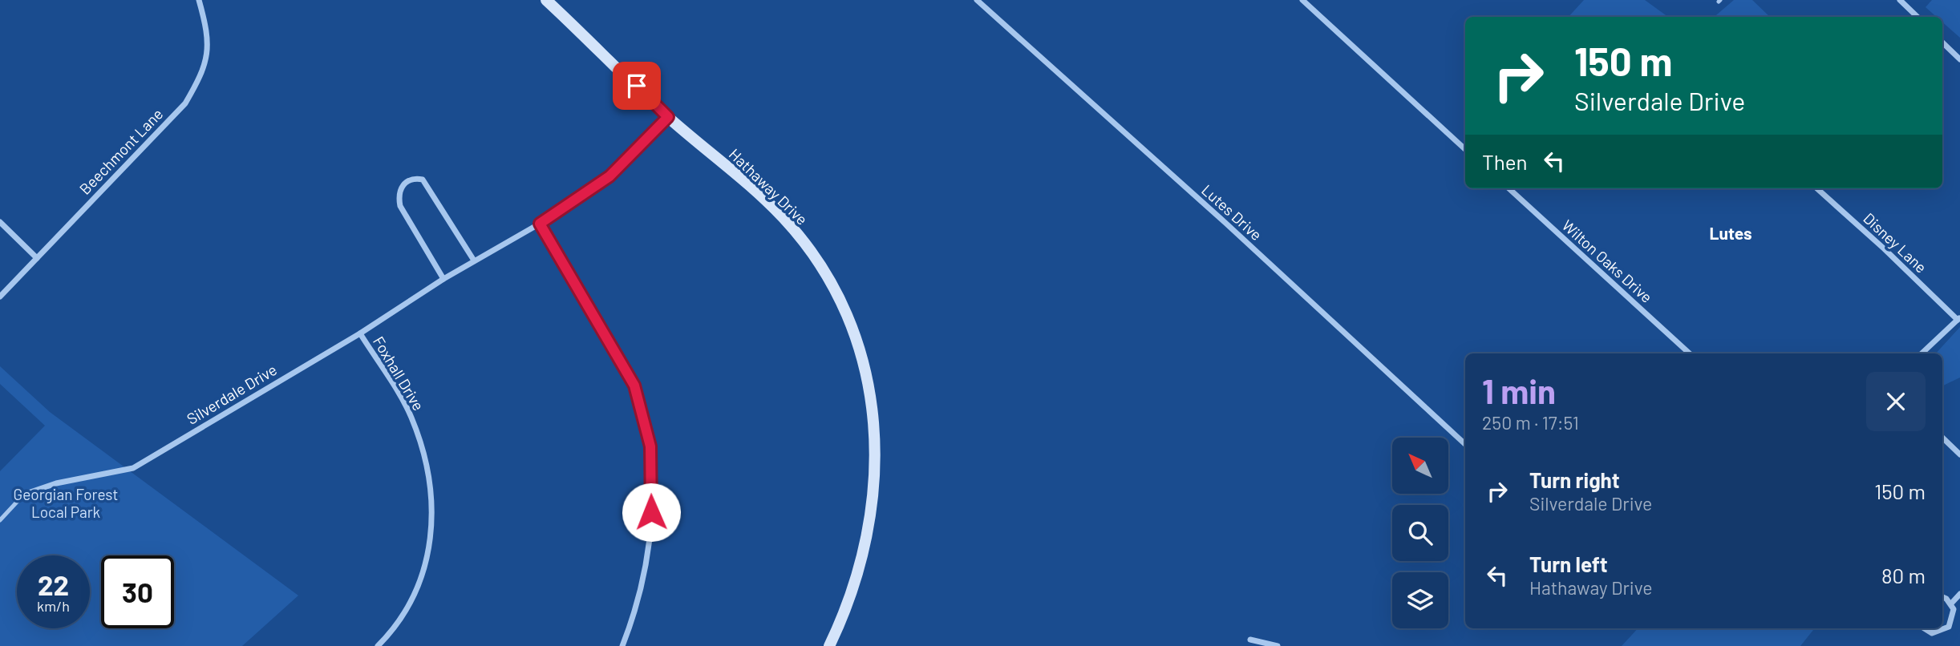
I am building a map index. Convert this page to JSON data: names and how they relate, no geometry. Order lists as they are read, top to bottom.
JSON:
{
  "streets": {
    "street": [
      "Beechmont Lane",
      "Hathaway Drive",
      "Lutes Drive",
      "Disney Lane",
      "Wilton Oaks Drive",
      "Foxhall Drive",
      "Silverdale Drive"
    ]
  },
  "crossings": [
    ["Hathaway Drive", "Silverdale Drive"],
    ["Foxhall Drive", "Silverdale Drive"]
  ],
  "districts": ["Lutes"],
  "parks": ["Georgian Forest Local Park"],
  "north": "top left",
  "page": {
    "turn": ["150 m", "Silverdale Drive"],
    "then": "Then",
    "heading": ["1 min", "250 m · 17:51"],
    "list": [
      {
        "name": "Turn right",
        "note": "Silverdale Drive",
        "value": "150 m"
      },
      {
        "name": "Turn left",
        "note": "Hathaway Drive",
        "value": "80 m"
      }
    ],
    "speed": "22 km/h",
    "limit": "30"
  }
}
